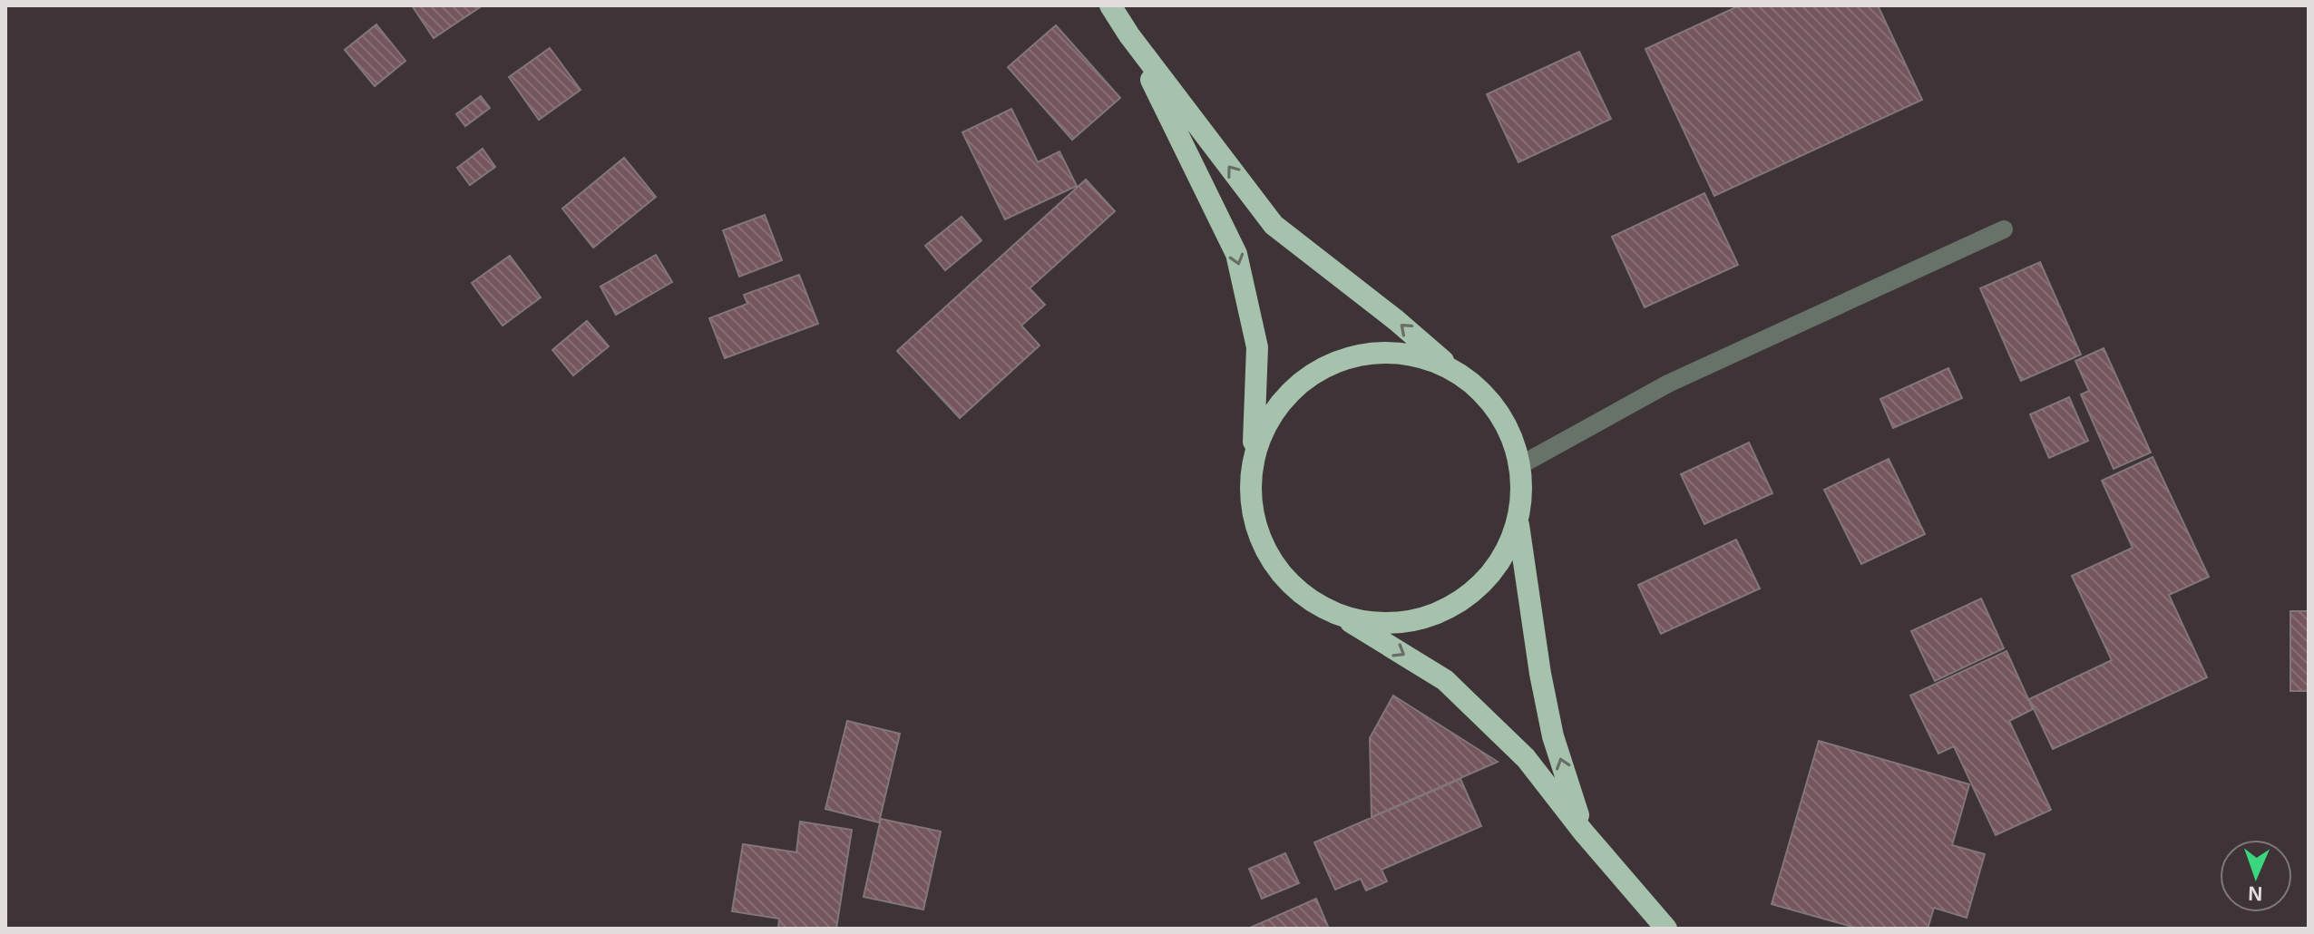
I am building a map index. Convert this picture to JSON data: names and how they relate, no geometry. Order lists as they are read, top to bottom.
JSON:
{
  "north": "bottom"
}
